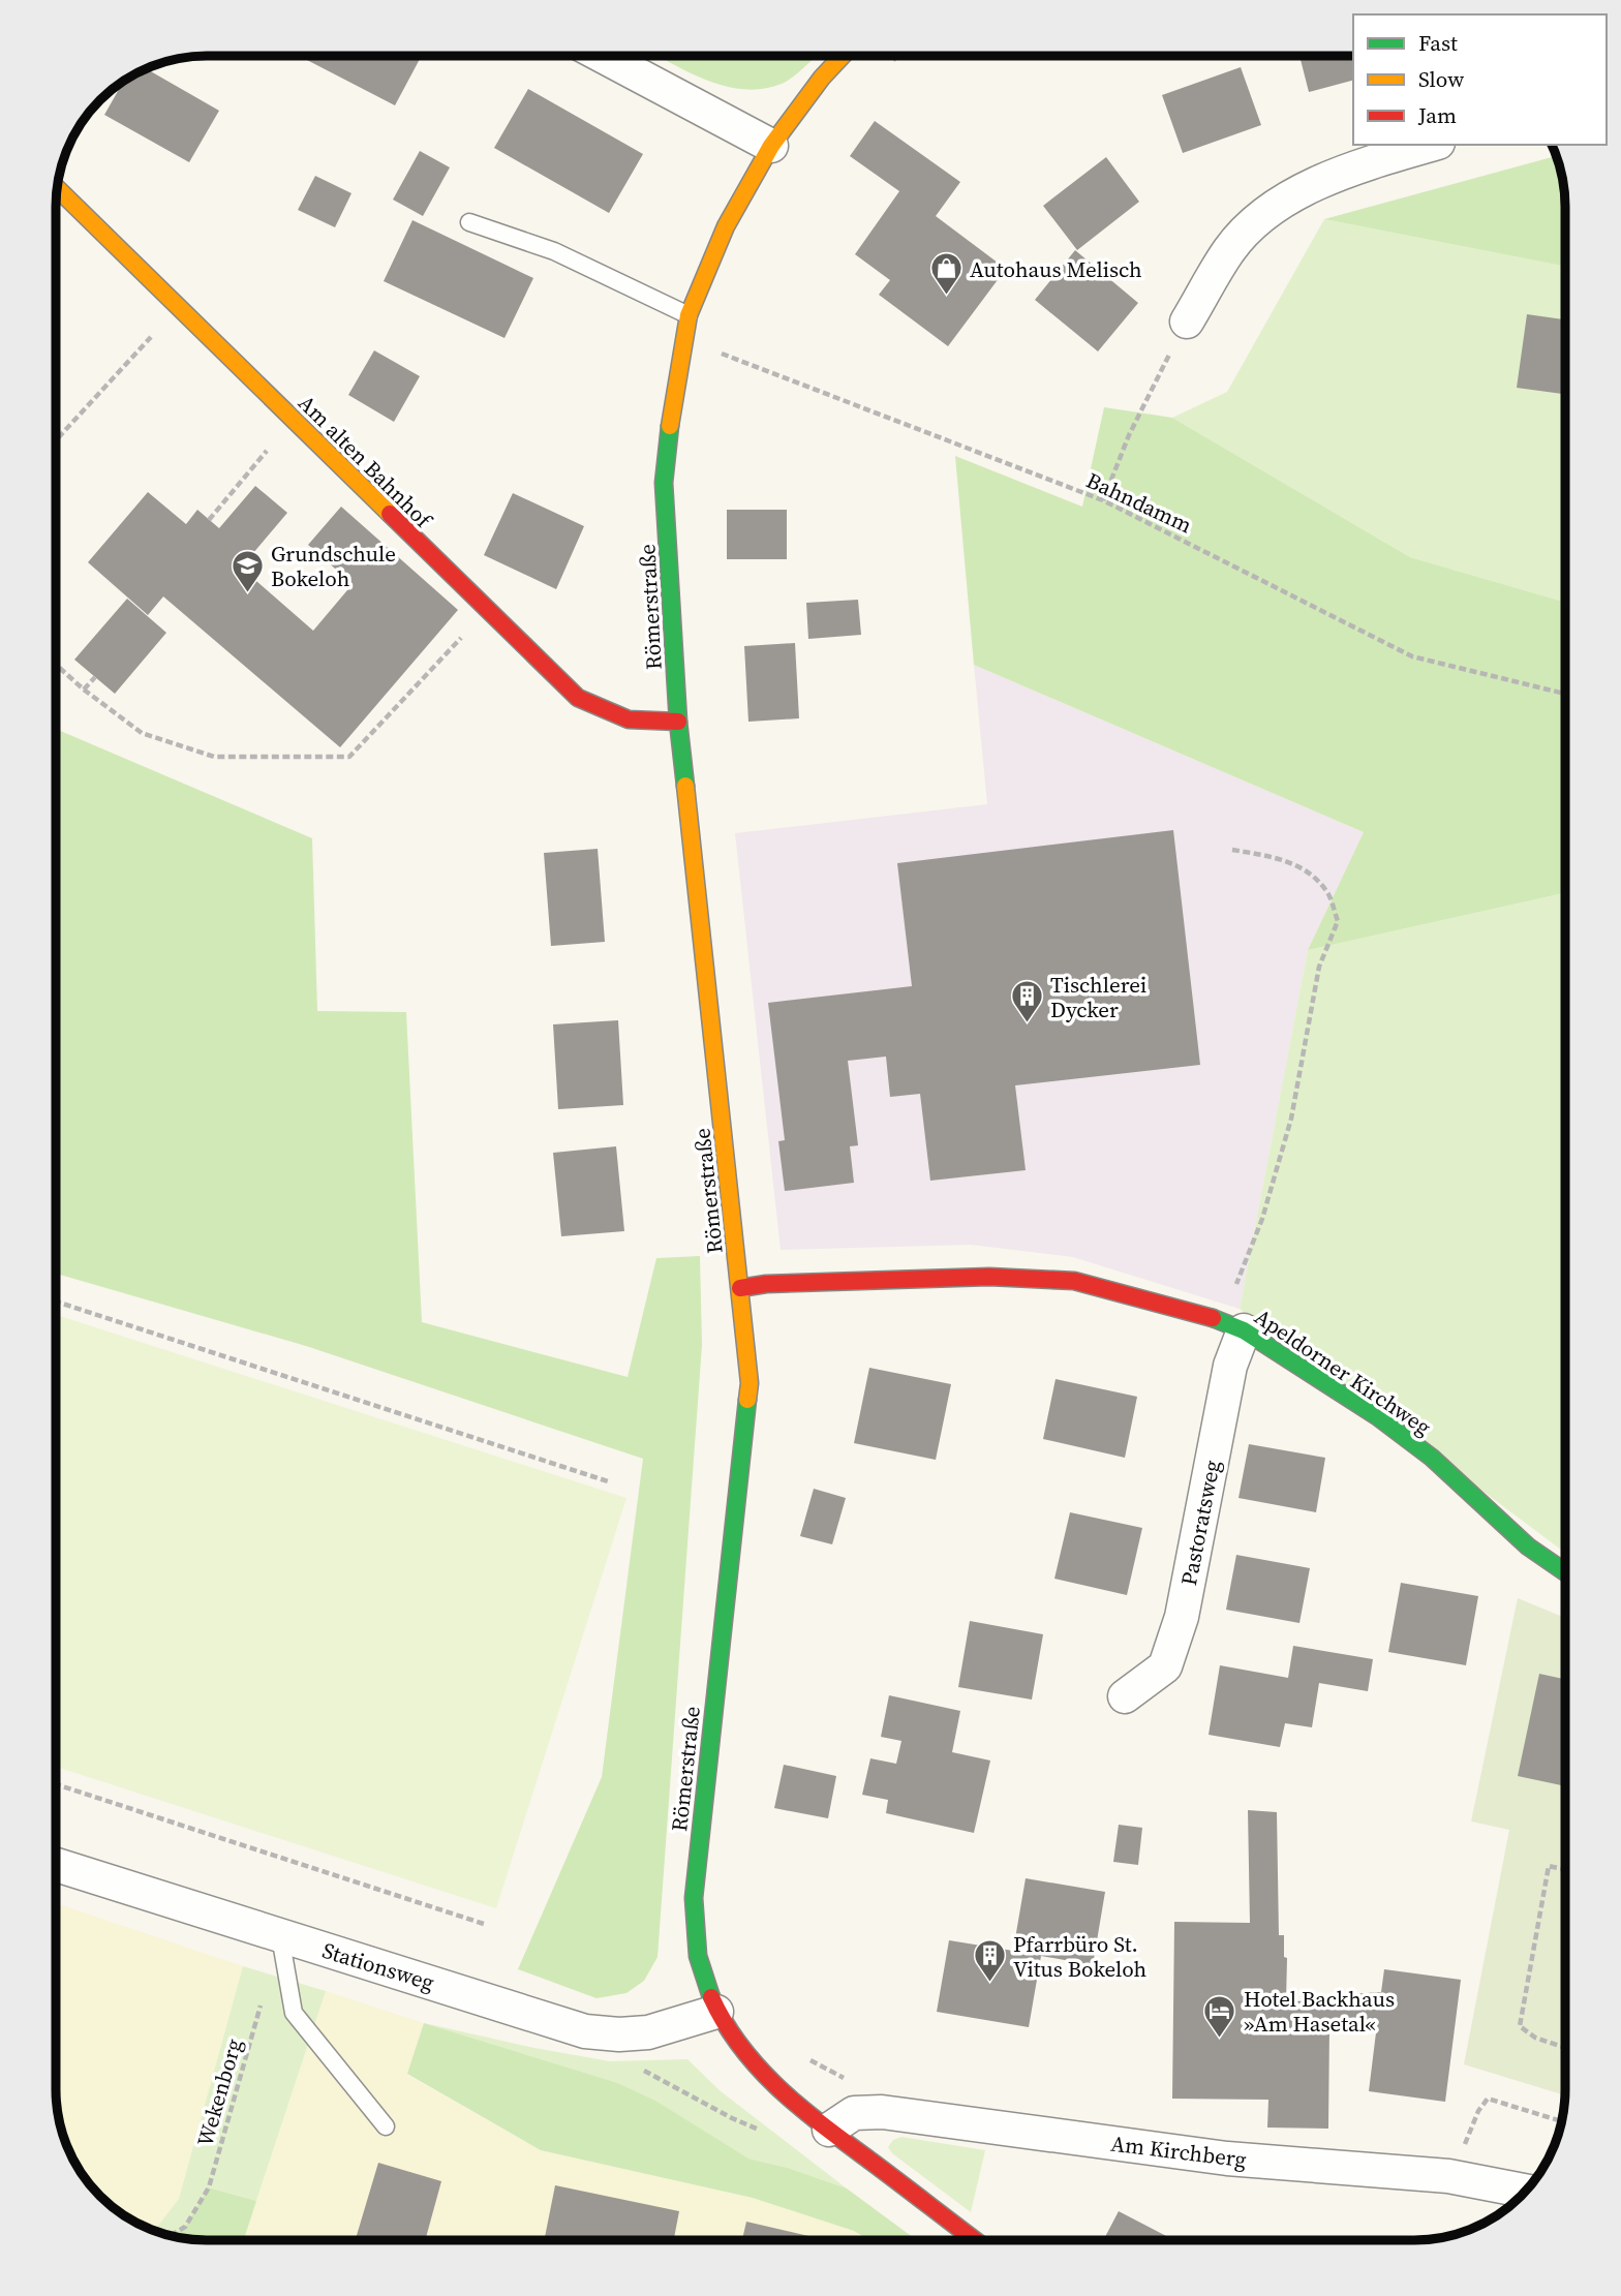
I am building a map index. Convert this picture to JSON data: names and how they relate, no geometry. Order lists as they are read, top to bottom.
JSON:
{
  "streets": {
    "street": [
      "Am alten Bahnhof",
      "Römerstraße",
      "Apeldorner Kirchweg",
      "Pastoratsweg",
      "Stationsweg",
      "Am Kirchberg"
    ],
    "path": ["Bahndamm", "Wekenborg"]
  },
  "crossings": [
    ["Am alten Bahnhof", "Römerstraße"],
    ["Bahndamm", "Römerstraße"],
    ["Römerstraße", "Apeldorner Kirchweg"],
    ["Römerstraße", "Stationsweg"],
    ["Römerstraße", "Am Kirchberg"],
    ["Apeldorner Kirchweg", "Pastoratsweg"]
  ],
  "places": {
    "shop": ["Autohaus Melisch"],
    "school or university": ["Grundschule Bokeloh"],
    "building": ["Tischlerei Dycker", "Pfarrbüro St. Vitus Bokeloh"],
    "hotel": ["Hotel Backhaus »Am Hasetal«"]
  },
  "legend": ["Fast", "Slow", "Jam"]
}
